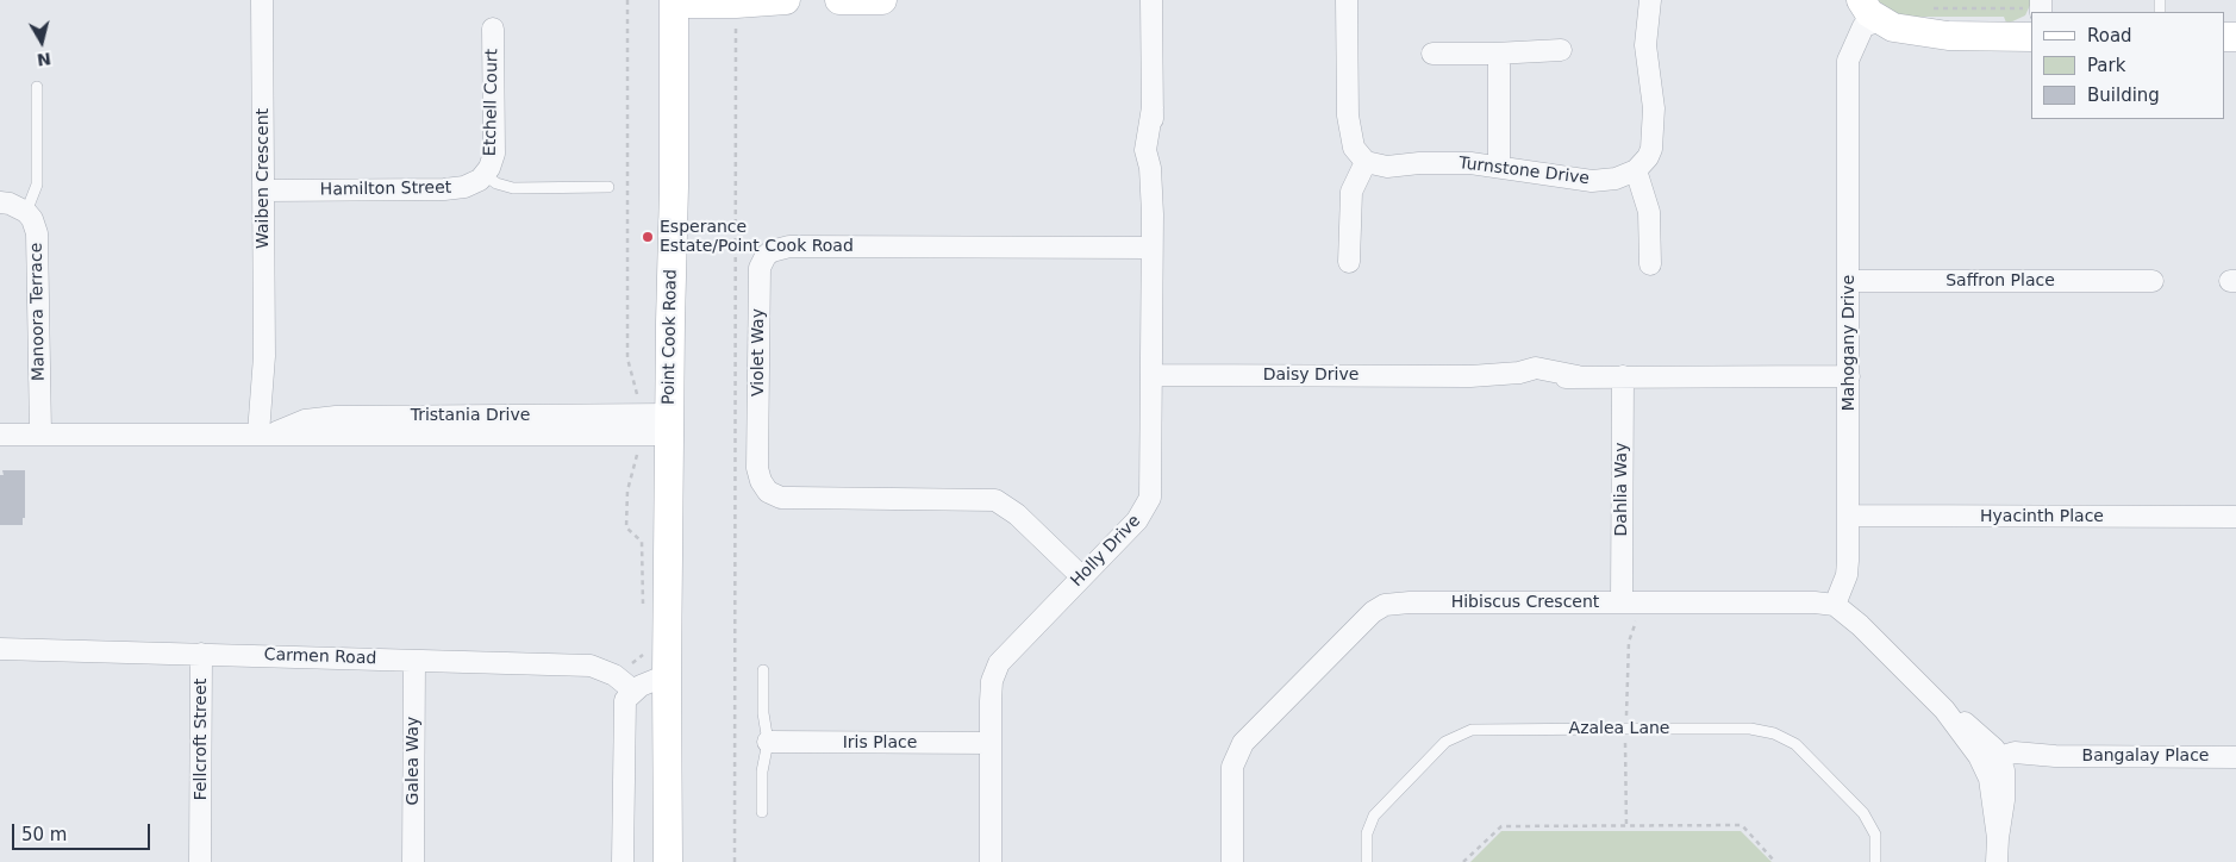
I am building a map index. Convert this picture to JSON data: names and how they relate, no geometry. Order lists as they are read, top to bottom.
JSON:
{
  "streets": {
    "main road": ["Point Cook Road"],
    "street": [
      "Etchell Court",
      "Turnstone Drive",
      "Waiben Crescent",
      "Hamilton Street",
      "Saffron Place",
      "Manoora Terrace",
      "Mahogany Drive",
      "Violet Way",
      "Daisy Drive",
      "Tristania Drive",
      "Dahlia Way",
      "Hyacinth Place",
      "Holly Drive",
      "Hibiscus Crescent",
      "Carmen Road",
      "Fellcroft Street",
      "Iris Place",
      "Bangalay Place",
      "Galea Way"
    ],
    "lane": ["Azalea Lane"]
  },
  "crossings": [
    ["Etchell Court", "Hamilton Street"],
    ["Waiben Crescent", "Hamilton Street"],
    ["Waiben Crescent", "Tristania Drive"],
    ["Saffron Place", "Mahogany Drive"],
    ["Manoora Terrace", "Tristania Drive"],
    ["Point Cook Road", "Tristania Drive"],
    ["Mahogany Drive", "Daisy Drive"],
    ["Mahogany Drive", "Hyacinth Place"],
    ["Mahogany Drive", "Hibiscus Crescent"],
    ["Violet Way", "Holly Drive"],
    ["Daisy Drive", "Dahlia Way"],
    ["Daisy Drive", "Holly Drive"],
    ["Dahlia Way", "Hibiscus Crescent"],
    ["Holly Drive", "Iris Place"],
    ["Carmen Road", "Fellcroft Street"],
    ["Carmen Road", "Galea Way"]
  ],
  "places": ["Esperance Estate/Point Cook Road"],
  "legend": ["Road", "Park", "Building"],
  "scale_bar": "50 m",
  "north": "bottom"
}
